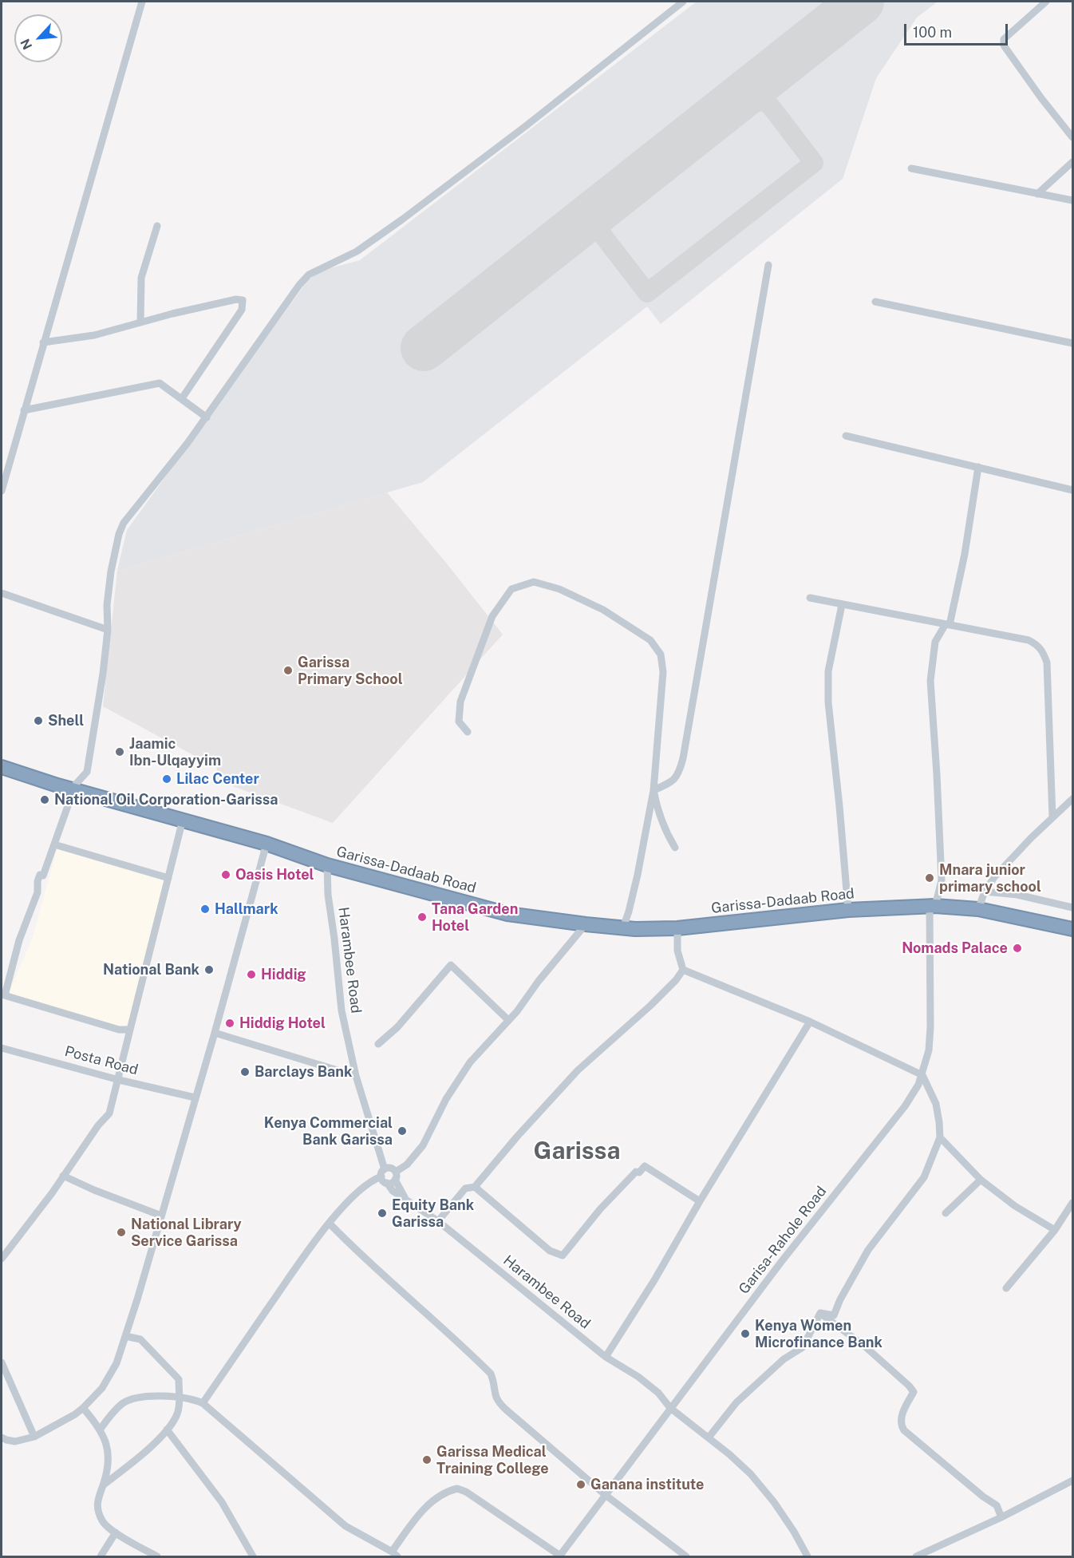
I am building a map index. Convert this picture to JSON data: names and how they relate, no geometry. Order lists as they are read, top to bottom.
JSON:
{
  "streets": {
    "highway": ["Garissa-Dadaab Road"],
    "street": ["Harambee Road", "Posta Road", "Garisa-Rahole Road"]
  },
  "crossings": [
    ["Garissa-Dadaab Road", "Harambee Road"],
    ["Garissa-Dadaab Road", "Garisa-Rahole Road"],
    ["Harambee Road", "Garisa-Rahole Road"]
  ],
  "districts": ["Garissa"],
  "places": [
    "Garissa Primary School",
    "Shell",
    "Jaamic Ibn-Ulqayyim",
    "Lilac Center",
    "National Oil Corporation-Garissa",
    "Oasis Hotel",
    "Mnara junior primary school",
    "Hallmark",
    "Tana Garden Hotel",
    "Nomads Palace",
    "National Bank",
    "Hiddig",
    "Hiddig Hotel",
    "Barclays Bank",
    "Kenya Commercial Bank Garissa",
    "Equity Bank Garissa",
    "National Library Service Garissa",
    "Kenya Women Microfinance Bank",
    "Garissa Medical Training College",
    "Ganana institute"
  ],
  "scale_bar": "100 m",
  "north": "bottom left"
}
